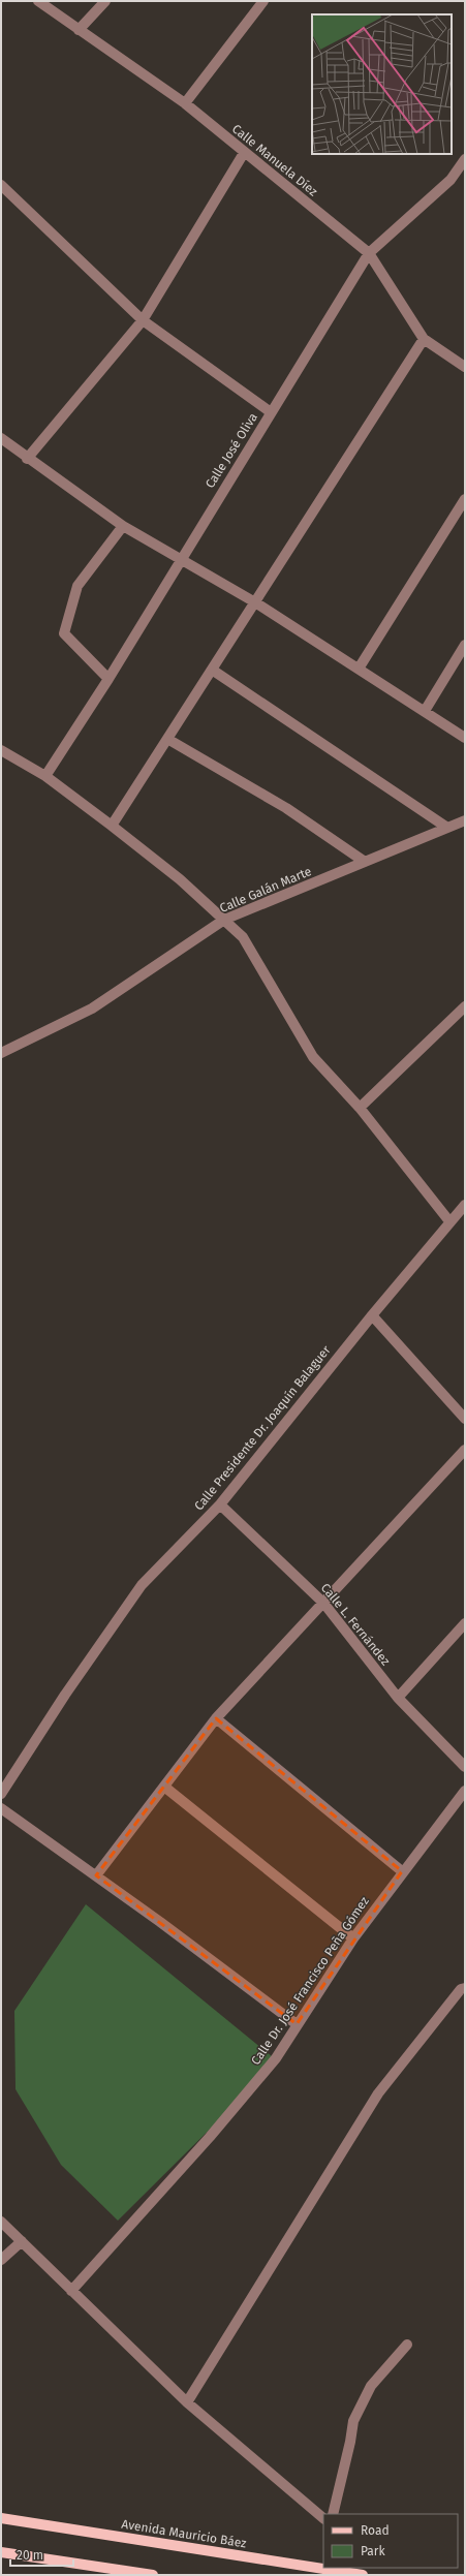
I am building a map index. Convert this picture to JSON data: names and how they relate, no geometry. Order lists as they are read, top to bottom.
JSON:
{
  "streets": {
    "main road": ["Avenida Mauricio Báez"],
    "street": [
      "Calle Manuela Díez",
      "Calle José Oliva",
      "Calle Galán Marte",
      "Calle Presidente Dr. Joaquín Balaguer",
      "Calle L. Fernández",
      "Calle Dr. José Francisco Peña Gómez"
    ]
  },
  "crossings": [
    ["Calle Manuela Díez", "Calle José Oliva"],
    ["Calle Presidente Dr. Joaquín Balaguer", "Calle L. Fernández"]
  ],
  "legend": ["Road", "Park"],
  "scale_bar": "20 m"
}
